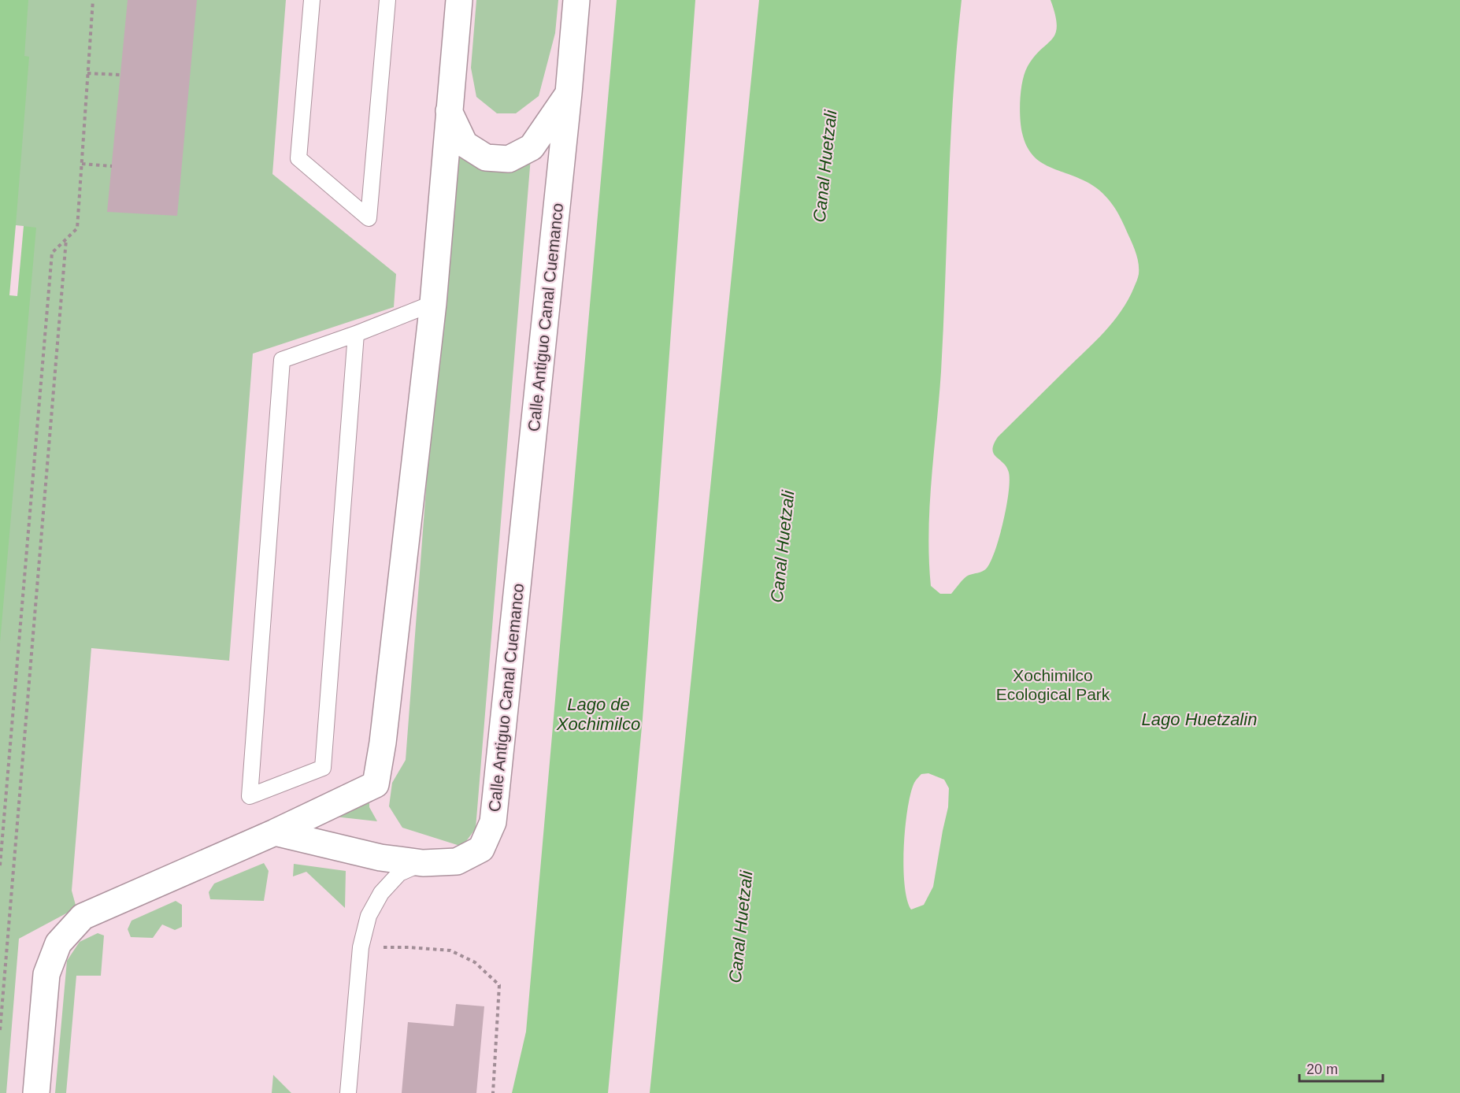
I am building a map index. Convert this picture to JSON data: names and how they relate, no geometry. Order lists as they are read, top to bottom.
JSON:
{
  "streets": {
    "street": ["Calle Antiguo Canal Cuemanco"]
  },
  "water": ["Canal Huetzali", "Lago de Xochimilco", "Lago Huetzalin"],
  "parks": ["Xochimilco Ecological Park"],
  "scale_bar": "20 m"
}
